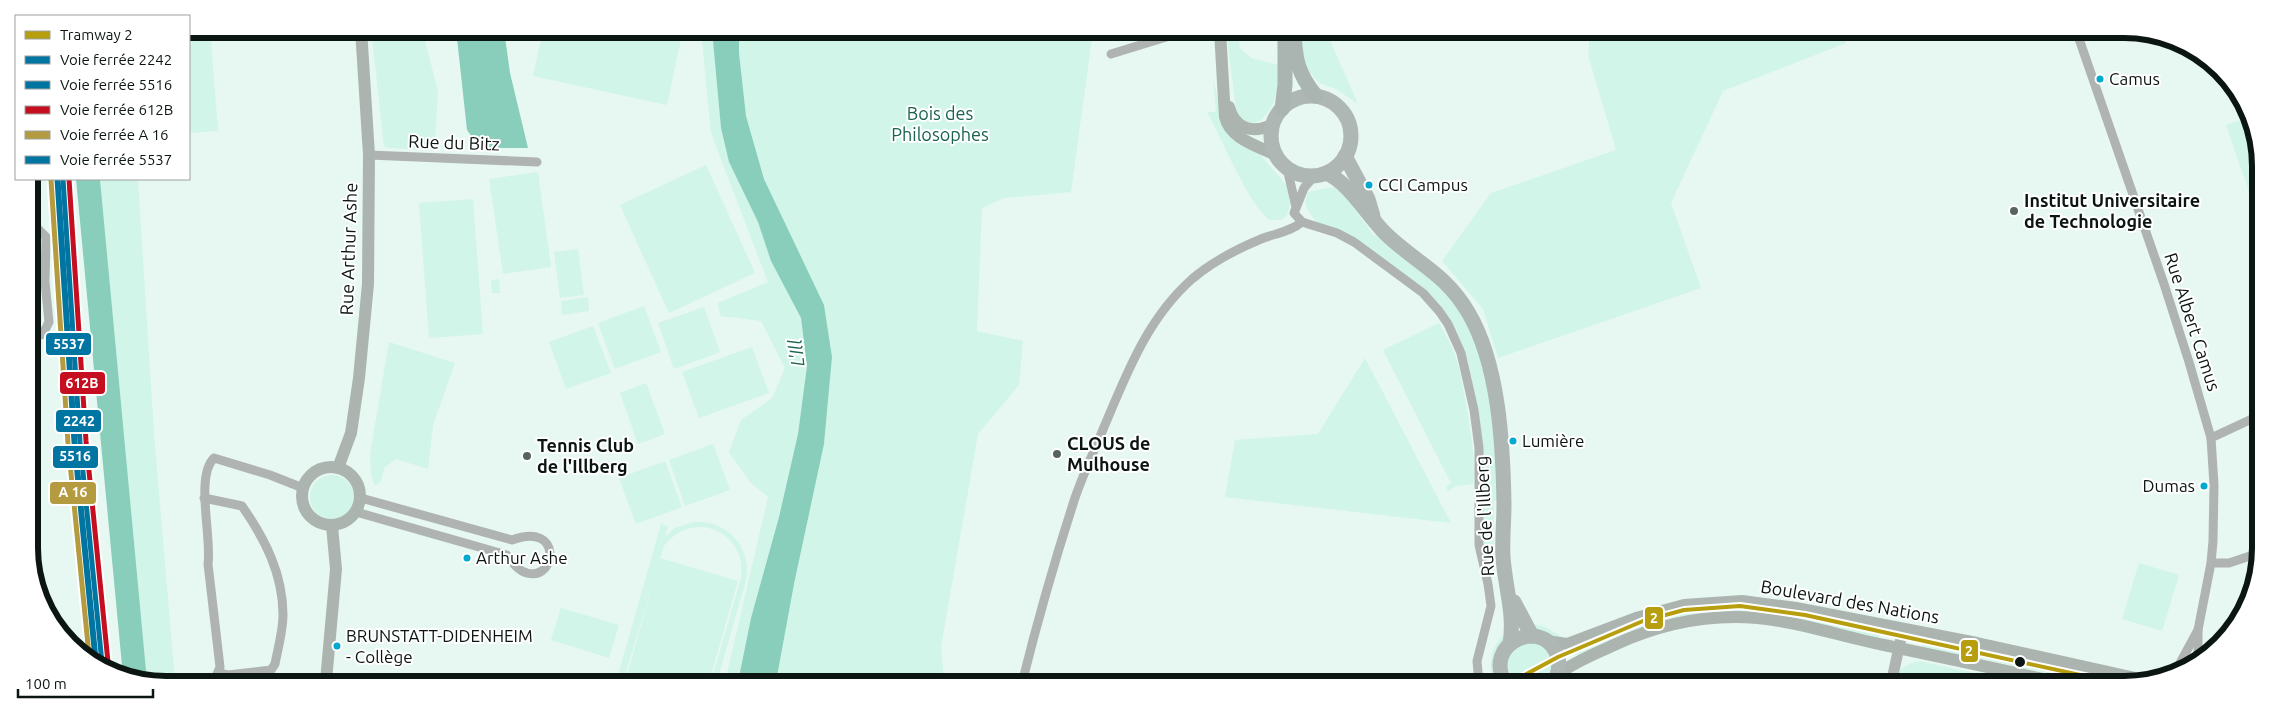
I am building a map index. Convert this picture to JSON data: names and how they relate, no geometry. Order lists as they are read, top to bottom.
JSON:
{
  "streets": {
    "main road": ["Rue Arthur Ashe", "Rue de l'Illberg", "Boulevard des Nations"],
    "street": ["Rue du Bitz", "Rue Albert Camus"]
  },
  "crossings": [
    ["Rue du Bitz", "Rue Arthur Ashe"],
    ["Rue de l'Illberg", "Boulevard des Nations"]
  ],
  "water": ["L'Ill"],
  "parks": ["Bois des Philosophes"],
  "places": [
    "Camus",
    "CCI Campus",
    "Institut Universitaire de Technologie",
    "Lumière",
    "CLOUS de Mulhouse",
    "Tennis Club de l'Illberg",
    "Dumas",
    "Arthur Ashe",
    "BRUNSTATT-DIDENHEIM - Collège"
  ],
  "lines": [
    "rail line 2242",
    "rail line 5516",
    "rail line 612B",
    "rail line 5537",
    "tram line 2"
  ],
  "legend": [
    "Tramway 2",
    "Voie ferrée 2242",
    "Voie ferrée 5516",
    "Voie ferrée 612B",
    "Voie ferrée A 16",
    "Voie ferrée 5537"
  ],
  "scale_bar": "100 m"
}
